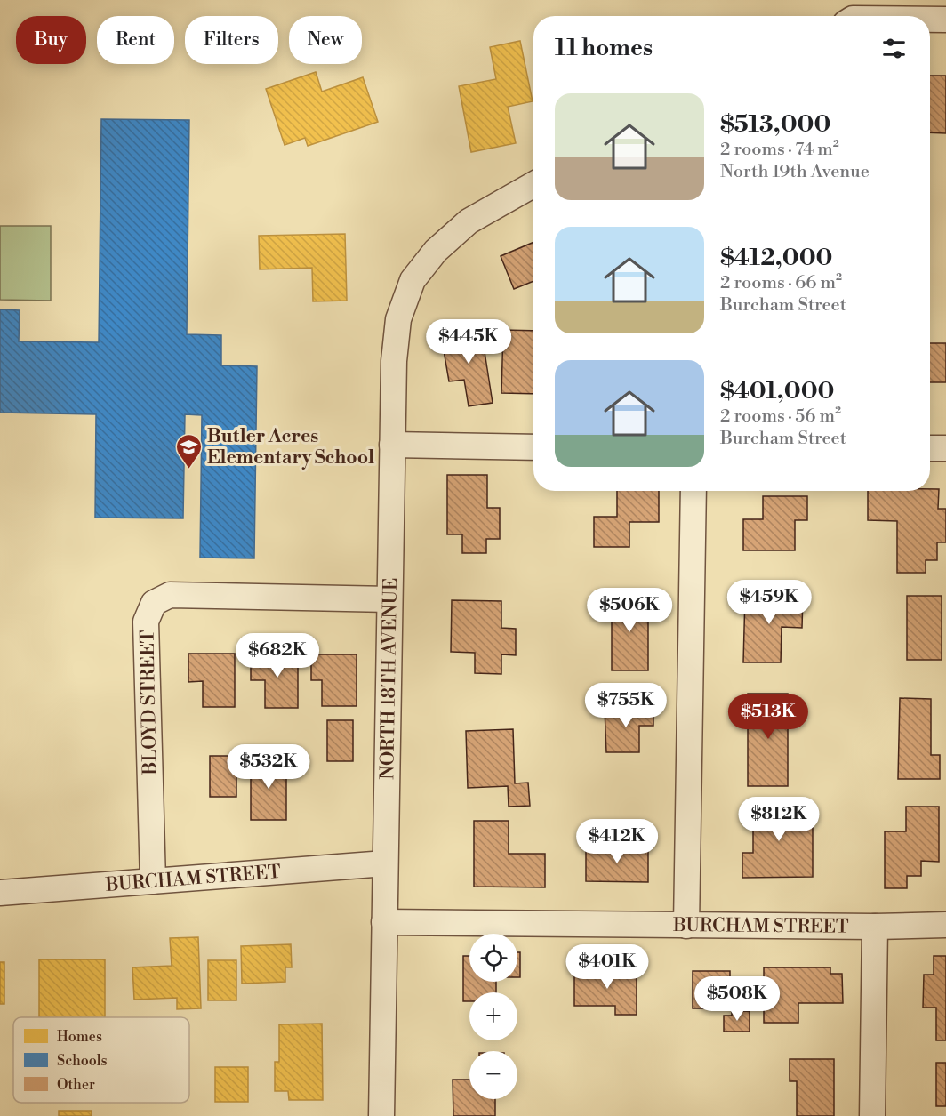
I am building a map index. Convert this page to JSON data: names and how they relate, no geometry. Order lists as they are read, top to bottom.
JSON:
{
  "streets": {
    "street": ["NORTH 18TH AVENUE", "BLOYD STREET", "BURCHAM STREET"]
  },
  "crossings": [
    ["NORTH 18TH AVENUE", "BLOYD STREET"],
    ["NORTH 18TH AVENUE", "BURCHAM STREET"],
    ["BLOYD STREET", "BURCHAM STREET"]
  ],
  "places": {
    "school or university": ["Butler Acres Elementary School"]
  },
  "legend": ["Homes", "Schools", "Other"],
  "page": {
    "chip": [
      "Buy",
      "Rent",
      "Filters",
      "New"
    ],
    "heading": "11 homes",
    "list": [
      {
        "name": "$513,000",
        "note": "2 rooms · 74 m² · North 19th Avenue"
      },
      {
        "name": "$412,000",
        "note": "2 rooms · 66 m² · Burcham Street"
      },
      {
        "name": "$401,000",
        "note": "2 rooms · 56 m² · Burcham Street"
      }
    ],
    "price": [
      "$445K",
      "$459K",
      "$506K",
      "$682K",
      "$755K",
      "$513K",
      "$532K",
      "$812K",
      "$412K",
      "$401K",
      "$508K"
    ],
    "map_buttons": ["+", "−"]
  }
}
